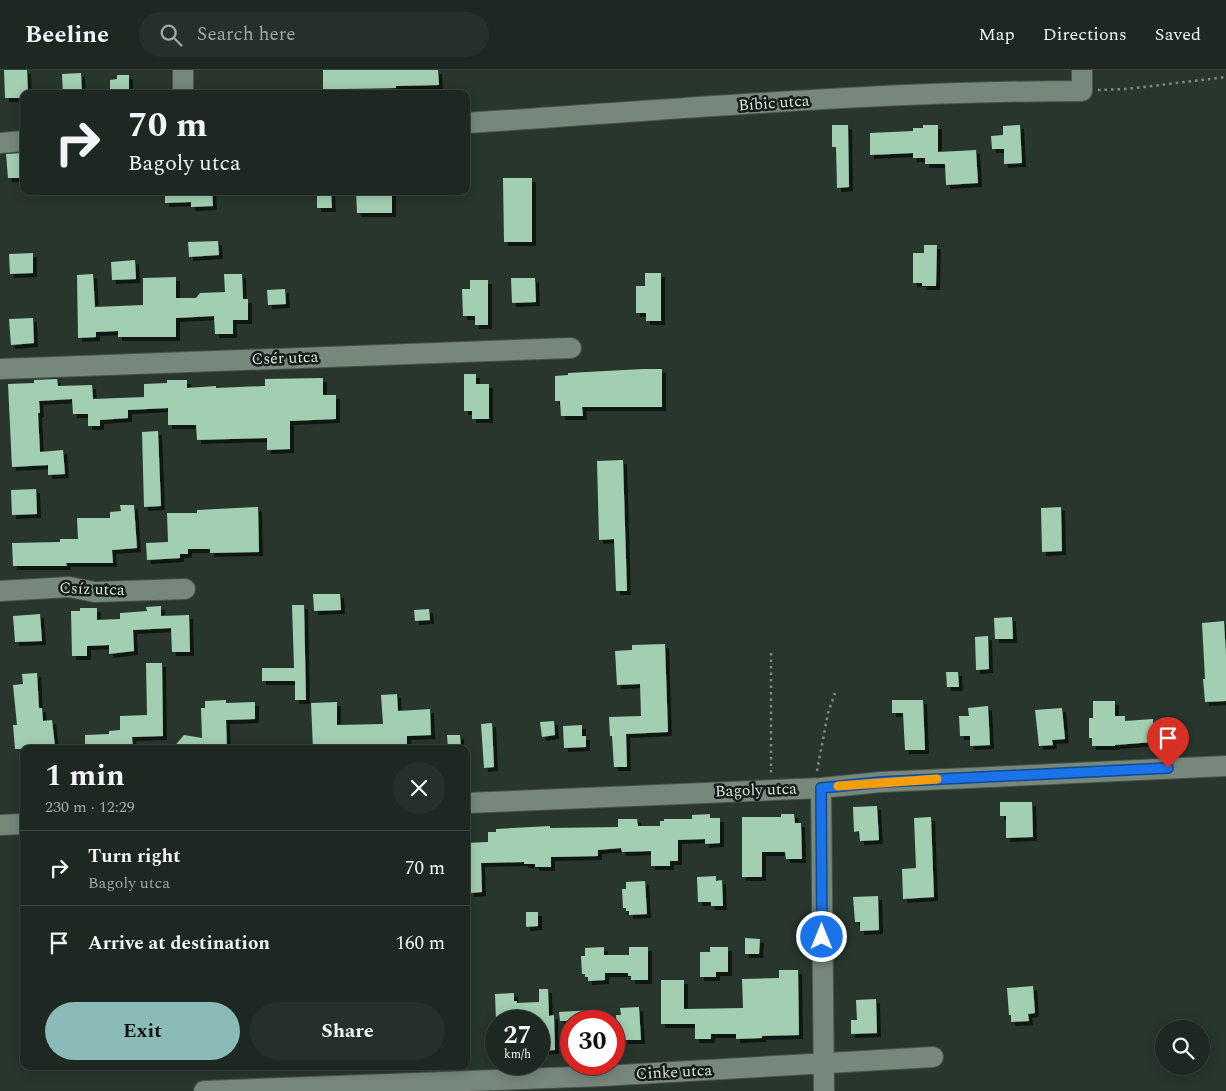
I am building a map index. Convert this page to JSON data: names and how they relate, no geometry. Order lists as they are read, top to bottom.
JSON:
{
  "streets": {
    "street": [
      "Bíbic utca",
      "Csér utca",
      "Csíz utca",
      "Bagoly utca",
      "Cinke utca"
    ]
  },
  "page": {
    "header": "Beeline",
    "search": "Search here",
    "nav": ["Map", "Directions", "Saved"],
    "turn": ["70 m", "Bagoly utca"],
    "heading": ["1 min", "230 m · 12:29"],
    "list": [
      {
        "name": "Turn right",
        "note": "Bagoly utca",
        "value": "70 m"
      },
      {
        "name": "Arrive at destination",
        "value": "160 m"
      }
    ],
    "buttons": ["Exit", "Share"],
    "speed": "27 km/h",
    "limit": "30"
  }
}
